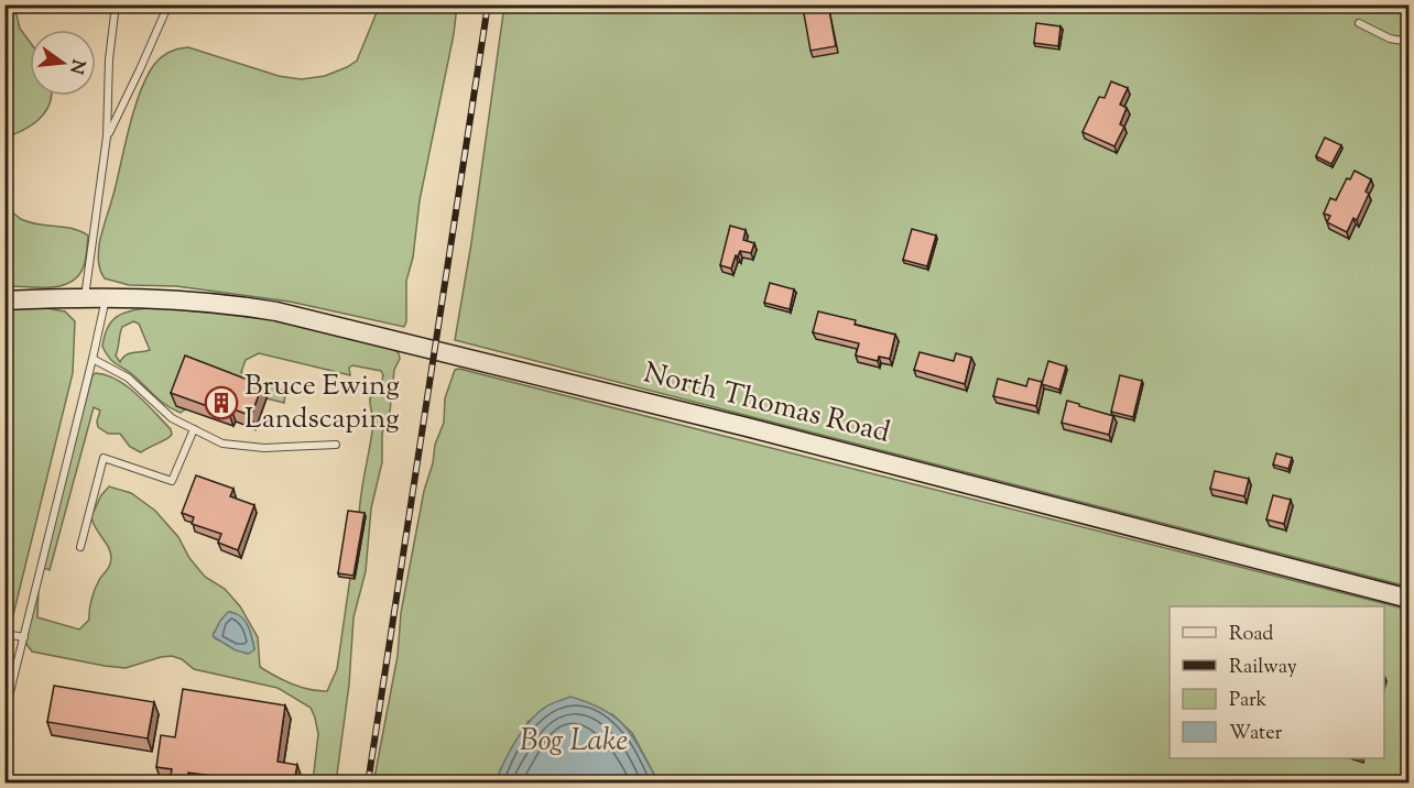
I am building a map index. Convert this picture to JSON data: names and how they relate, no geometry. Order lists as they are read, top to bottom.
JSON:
{
  "streets": {
    "main road": ["North Thomas Road"]
  },
  "water": ["Bog Lake"],
  "places": {
    "building": ["Bruce Ewing Landscaping"]
  },
  "legend": [
    "Road",
    "Railway",
    "Park",
    "Water"
  ],
  "north": "right"
}
